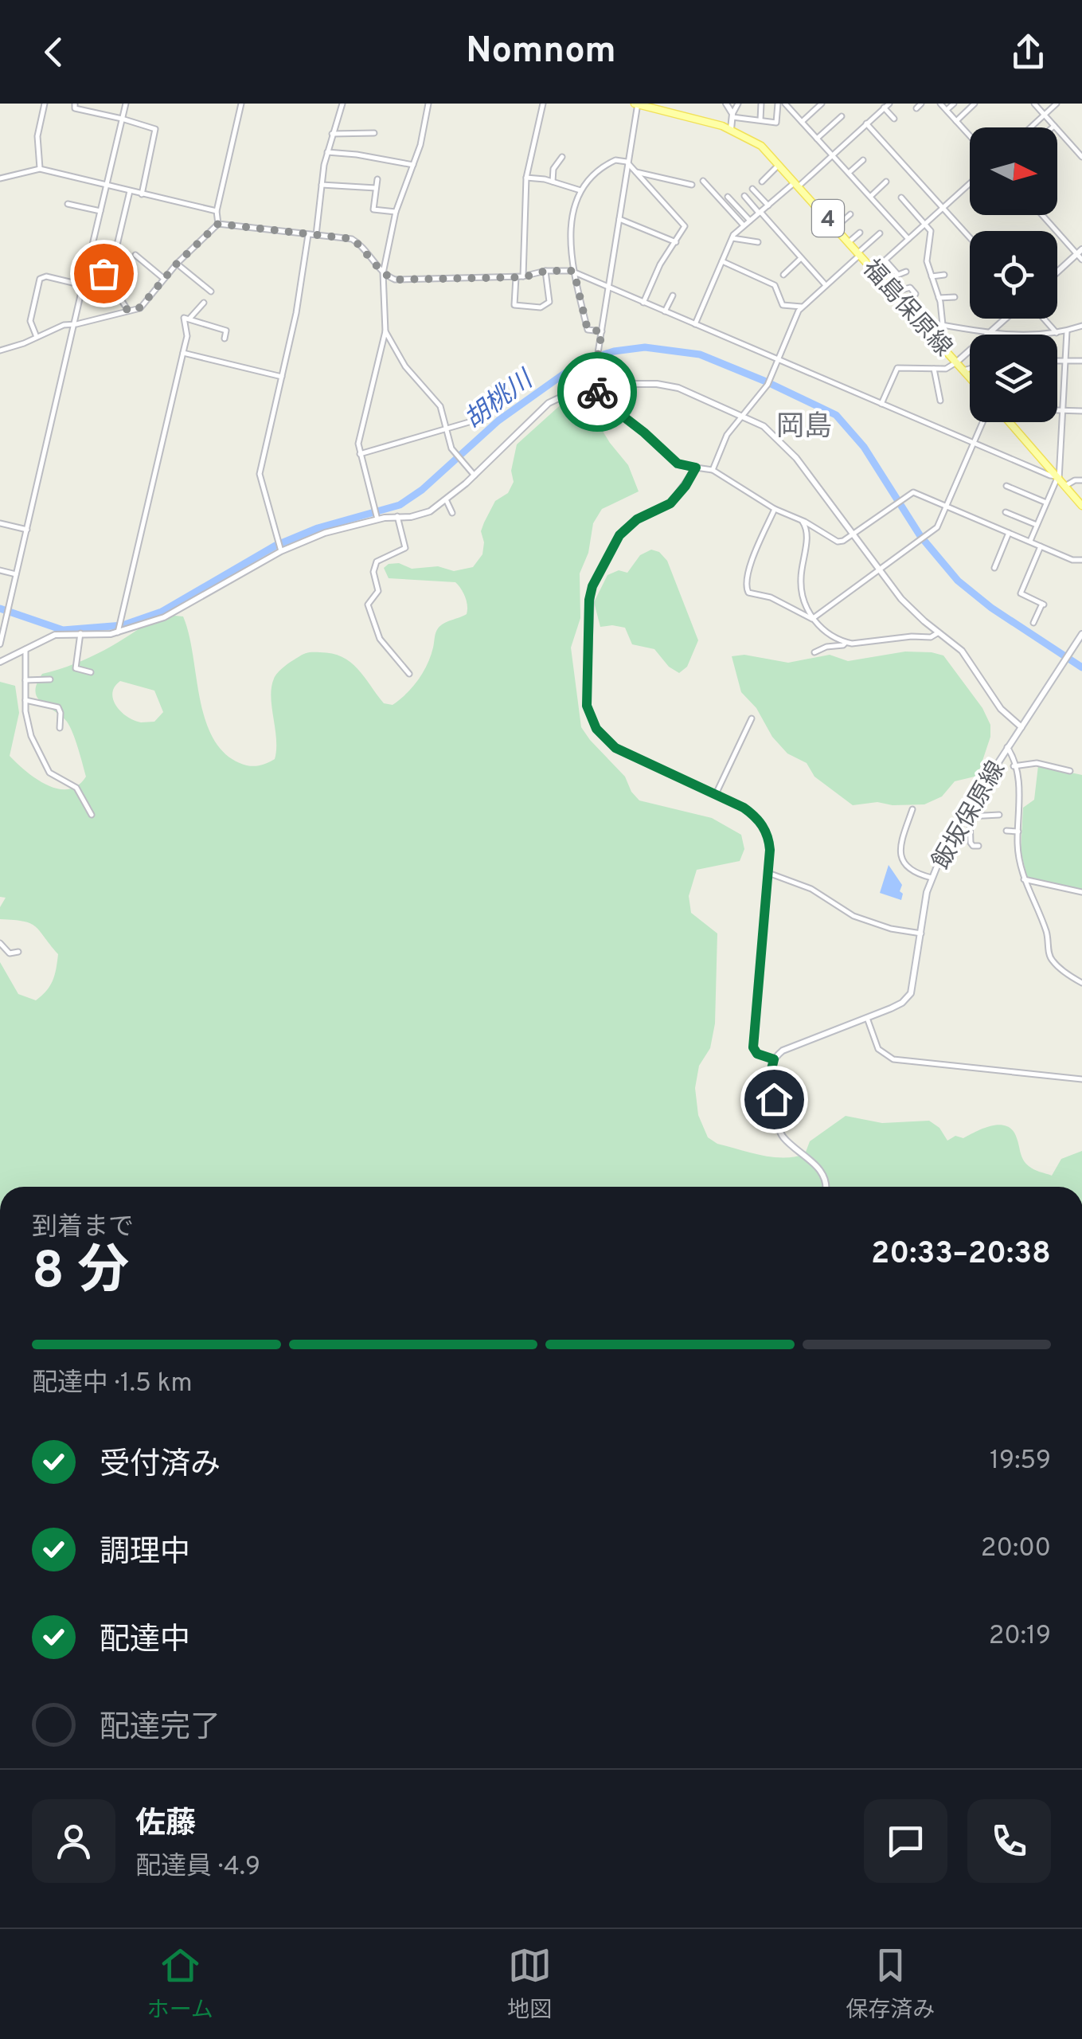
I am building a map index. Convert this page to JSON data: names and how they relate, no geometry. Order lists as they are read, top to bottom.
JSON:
{
  "streets": {
    "main road": ["4", "福島保原線"],
    "street": ["飯坂保原線"]
  },
  "districts": ["岡島"],
  "water": ["胡桃川"],
  "north": "right",
  "page": {
    "header": "Nomnom",
    "heading": ["8 分", "到着まで", "20:33–20:38"],
    "panel": ["佐藤", "配達員 · 4.9"],
    "bar": "配達中 · 1.5 km",
    "list": [
      ["受付済み", "19:59"],
      ["調理中", "20:00"],
      ["配達中", "20:19"],
      "配達完了"
    ],
    "tabs": ["ホーム", "地図", "保存済み"]
  }
}
